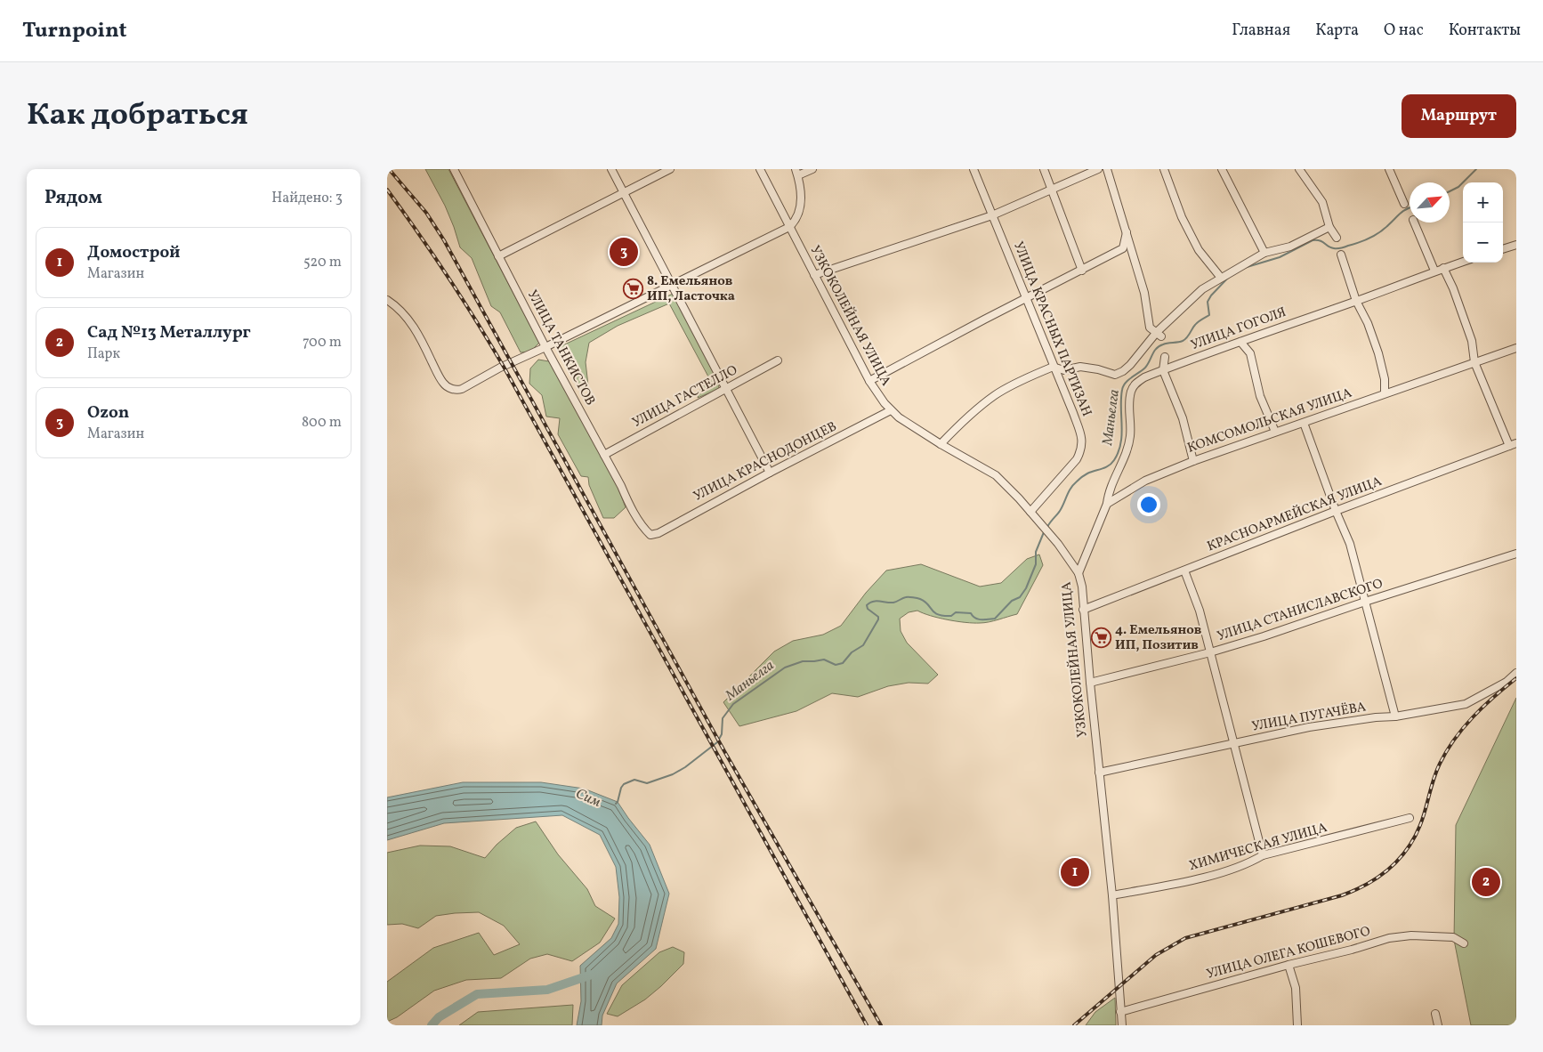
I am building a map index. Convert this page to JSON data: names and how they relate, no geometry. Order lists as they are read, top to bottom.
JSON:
{
  "streets": {
    "street": [
      "УЗКОКОЛЕЙНАЯ УЛИЦА",
      "УЛИЦА КРАСНЫХ ПАРТИЗАН",
      "УЛИЦА ГОГОЛЯ",
      "УЛИЦА ТАНКИСТОВ",
      "УЛИЦА ГАСТЕЛЛО",
      "КОМСОМОЛЬСКАЯ УЛИЦА",
      "УЛИЦА КРАСНОДОНЦЕВ",
      "КРАСНОАРМЕЙСКАЯ УЛИЦА",
      "УЛИЦА СТАНИСЛАВСКОГО",
      "УЛИЦА ПУГАЧЁВА",
      "ХИМИЧЕСКАЯ УЛИЦА",
      "УЛИЦА ОЛЕГА КОШЕВОГО"
    ]
  },
  "crossings": [
    ["УЗКОКОЛЕЙНАЯ УЛИЦА", "УЛИЦА КРАСНЫХ ПАРТИЗАН"],
    ["УЗКОКОЛЕЙНАЯ УЛИЦА", "УЛИЦА КРАСНОДОНЦЕВ"],
    ["УЗКОКОЛЕЙНАЯ УЛИЦА", "КРАСНОАРМЕЙСКАЯ УЛИЦА"],
    ["УЗКОКОЛЕЙНАЯ УЛИЦА", "УЛИЦА СТАНИСЛАВСКОГО"],
    ["УЗКОКОЛЕЙНАЯ УЛИЦА", "УЛИЦА ПУГАЧЁВА"],
    ["УЗКОКОЛЕЙНАЯ УЛИЦА", "ХИМИЧЕСКАЯ УЛИЦА"],
    ["УЗКОКОЛЕЙНАЯ УЛИЦА", "УЛИЦА ОЛЕГА КОШЕВОГО"],
    ["УЛИЦА ГОГОЛЯ", "КОМСОМОЛЬСКАЯ УЛИЦА"],
    ["УЛИЦА ТАНКИСТОВ", "УЛИЦА ГАСТЕЛЛО"],
    ["УЛИЦА ТАНКИСТОВ", "УЛИЦА КРАСНОДОНЦЕВ"]
  ],
  "water": ["Маньелга", "Сим"],
  "places": {
    "supermarket": ["8. Емельянов ИП, Ласточка", "4. Емельянов ИП, Позитив"]
  },
  "north": "top right",
  "page": {
    "header": "Turnpoint",
    "nav": [
      "Главная",
      "Карта",
      "О нас",
      "Контакты"
    ],
    "title": "Как добраться",
    "buttons": "Маршрут",
    "heading": ["Рядом", "Найдено: 3"],
    "map_buttons": ["+", "−"],
    "list": [
      {
        "mark": "1",
        "name": "Домострой",
        "note": "Магазин",
        "value": "520 m"
      },
      {
        "mark": "2",
        "name": "Сад №13 Металлург",
        "note": "Парк",
        "value": "700 m"
      },
      {
        "mark": "3",
        "name": "Ozon",
        "note": "Магазин",
        "value": "800 m"
      }
    ],
    "pins": ["3", "1", "2"]
  }
}
